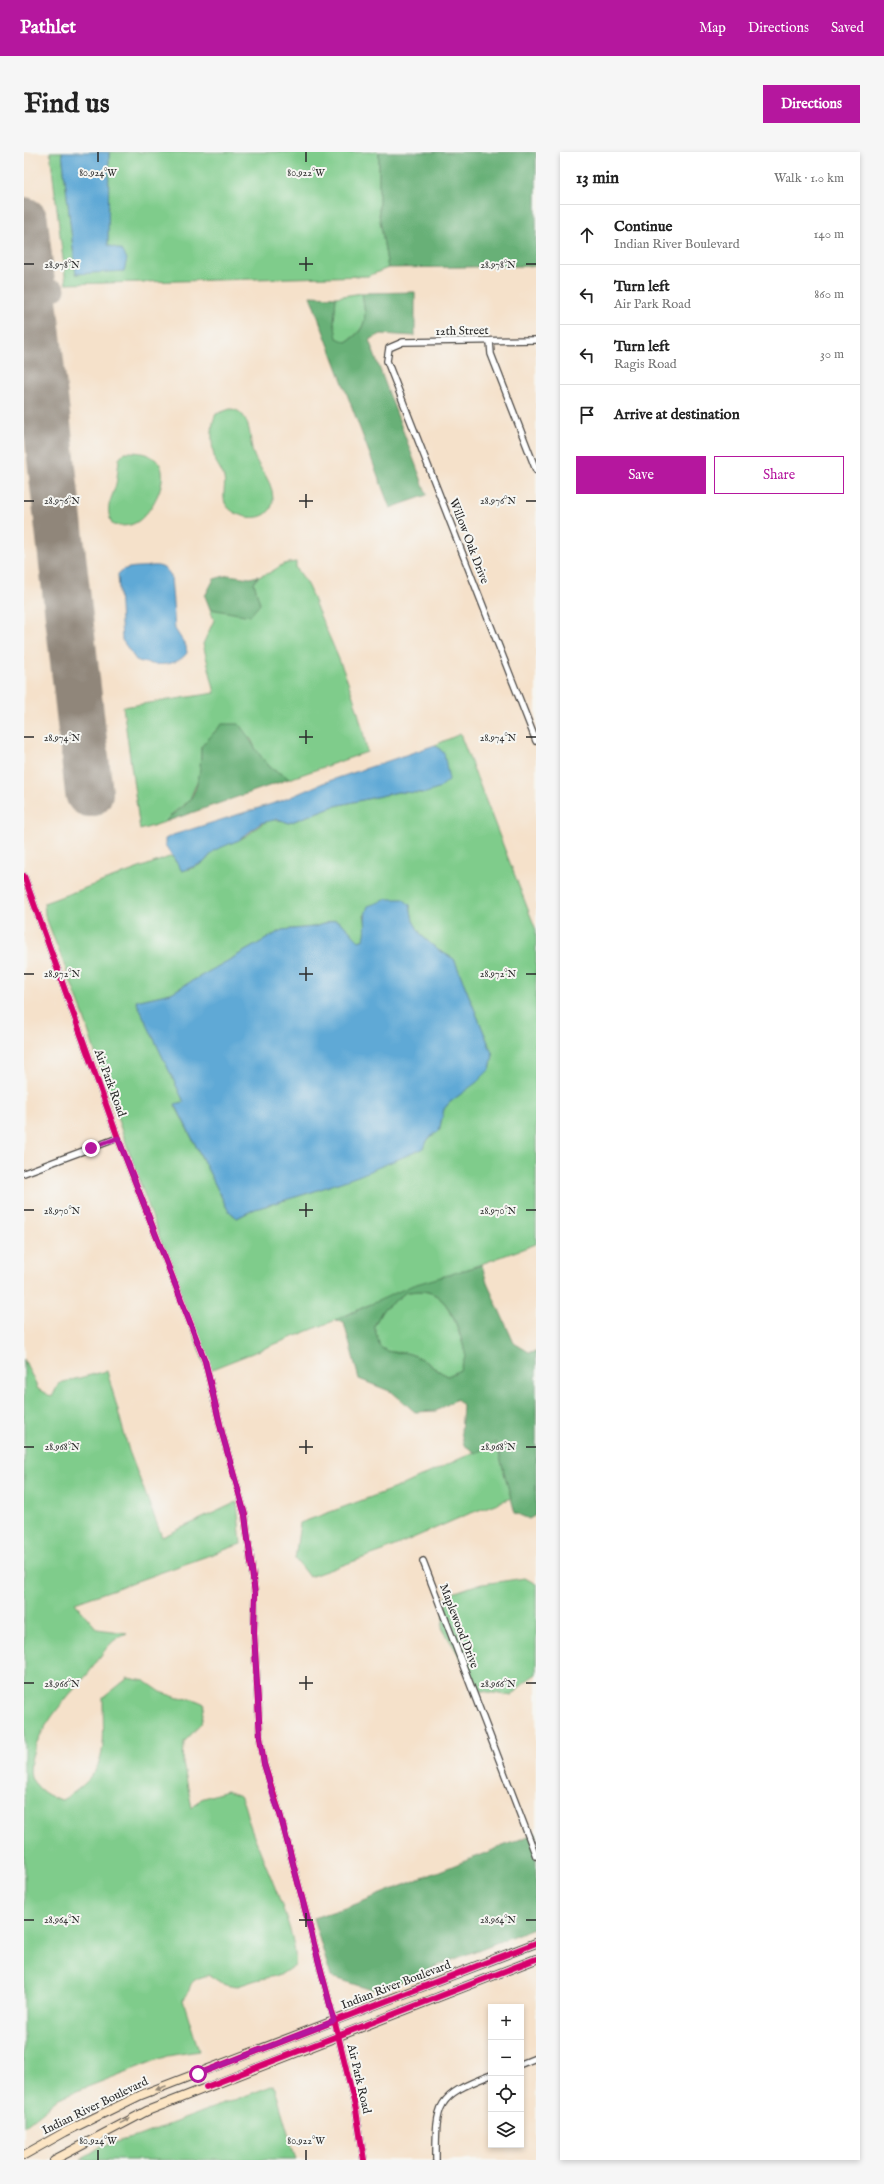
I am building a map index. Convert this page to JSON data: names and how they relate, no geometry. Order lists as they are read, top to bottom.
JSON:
{
  "streets": {
    "main road": ["Indian River Boulevard"],
    "street": [
      "12th Street",
      "Willow Oak Drive",
      "Air Park Road",
      "Maplewood Drive"
    ]
  },
  "crossings": [
    ["12th Street", "Willow Oak Drive"],
    ["Air Park Road", "Indian River Boulevard"]
  ],
  "page": {
    "header": "Pathlet",
    "nav": ["Map", "Directions", "Saved"],
    "buttons": [
      "Directions",
      ["Save", "Share"]
    ],
    "title": "Find us",
    "heading": ["13 min", "Walk · 1.0 km"],
    "list": [
      ["Continue", "Indian River Boulevard", "140 m"],
      ["Turn left", "Air Park Road", "860 m"],
      ["Turn left", "Ragis Road", "30 m"],
      "Arrive at destination"
    ],
    "map_buttons": ["+", "−"]
  },
  "coordinates": [
    "80.924°W",
    "80.922°W",
    "28.978°N",
    "28.976°N",
    "28.974°N",
    "28.972°N",
    "28.970°N",
    "28.968°N",
    "28.966°N",
    "28.964°N"
  ]
}
